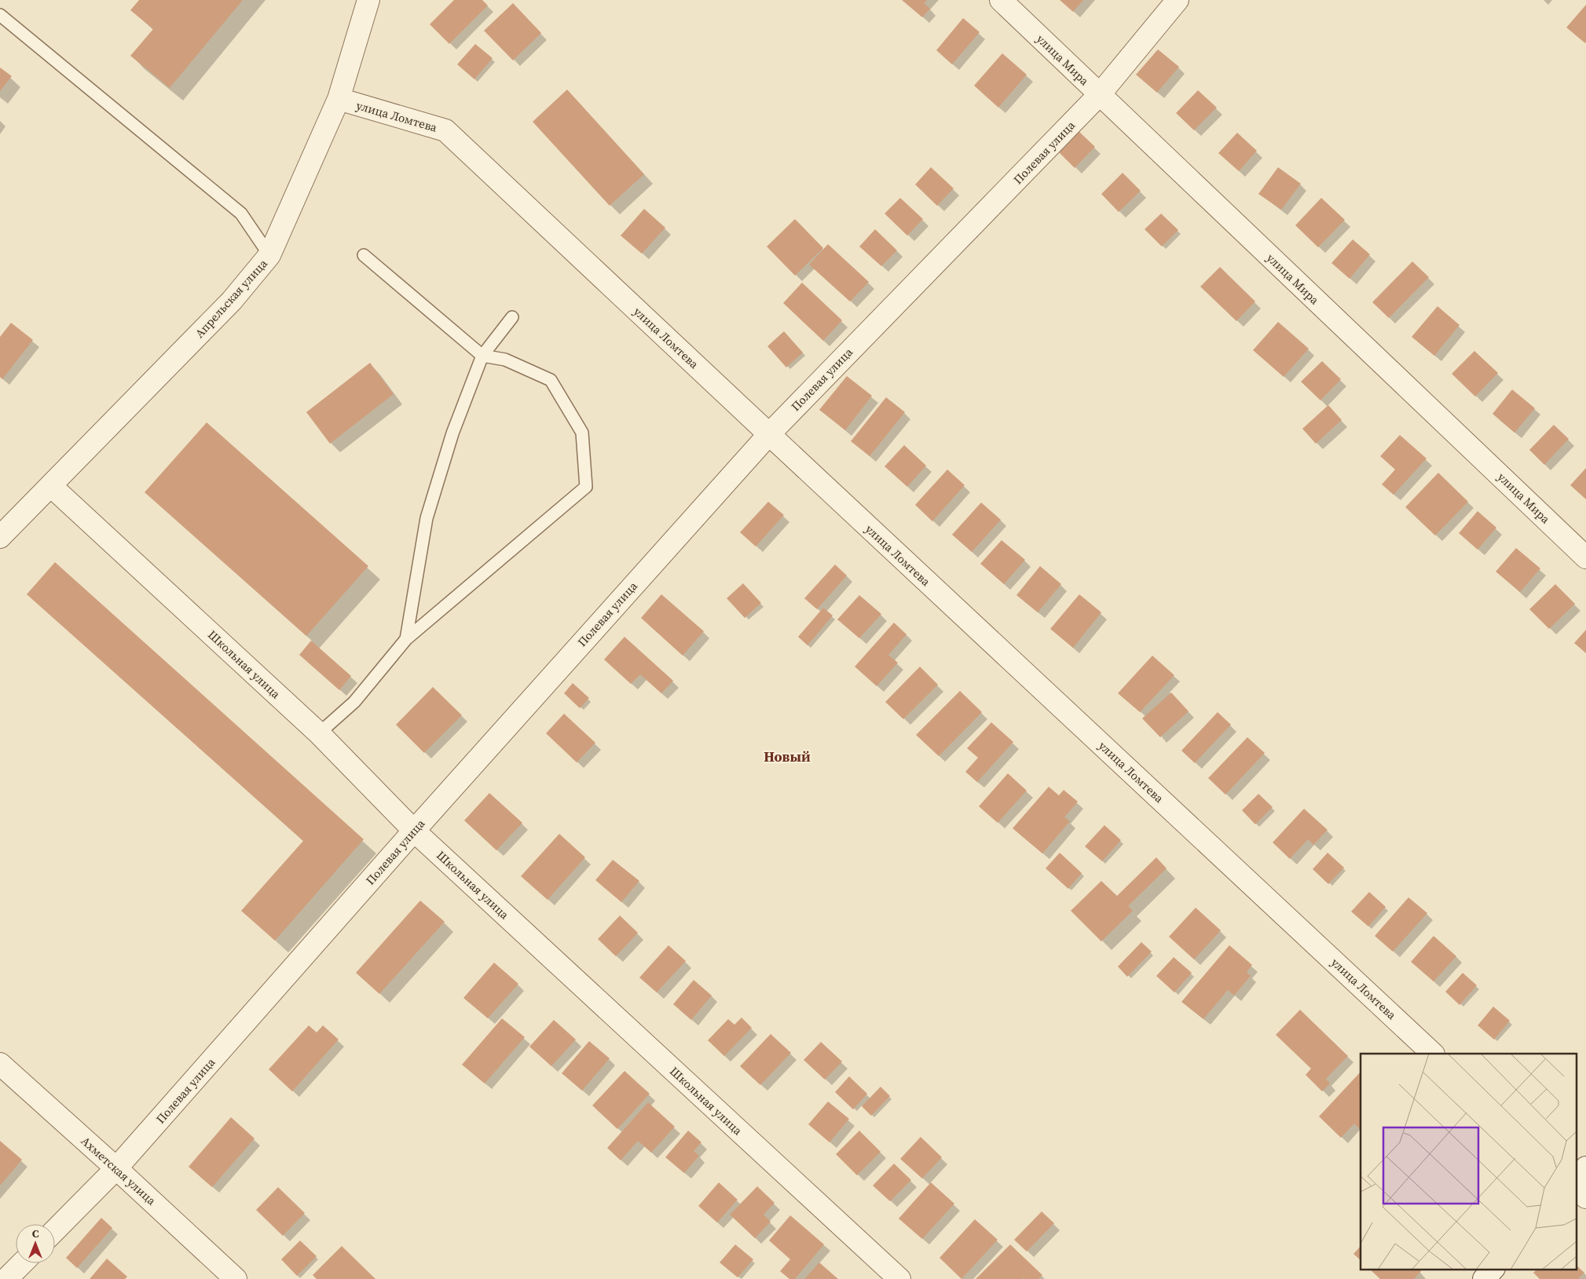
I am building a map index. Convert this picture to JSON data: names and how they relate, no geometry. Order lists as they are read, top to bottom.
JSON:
{
  "streets": {
    "street": [
      "улица Мира",
      "улица Ломтева",
      "Полевая улица",
      "Апрельская улица",
      "Школьная улица",
      "Ахметская улица"
    ]
  },
  "crossings": [
    ["улица Мира", "Полевая улица"],
    ["улица Ломтева", "Полевая улица"],
    ["улица Ломтева", "Апрельская улица"],
    ["Полевая улица", "Школьная улица"],
    ["Полевая улица", "Ахметская улица"],
    ["Апрельская улица", "Школьная улица"]
  ],
  "districts": ["Новый"],
  "north": "top"
}
